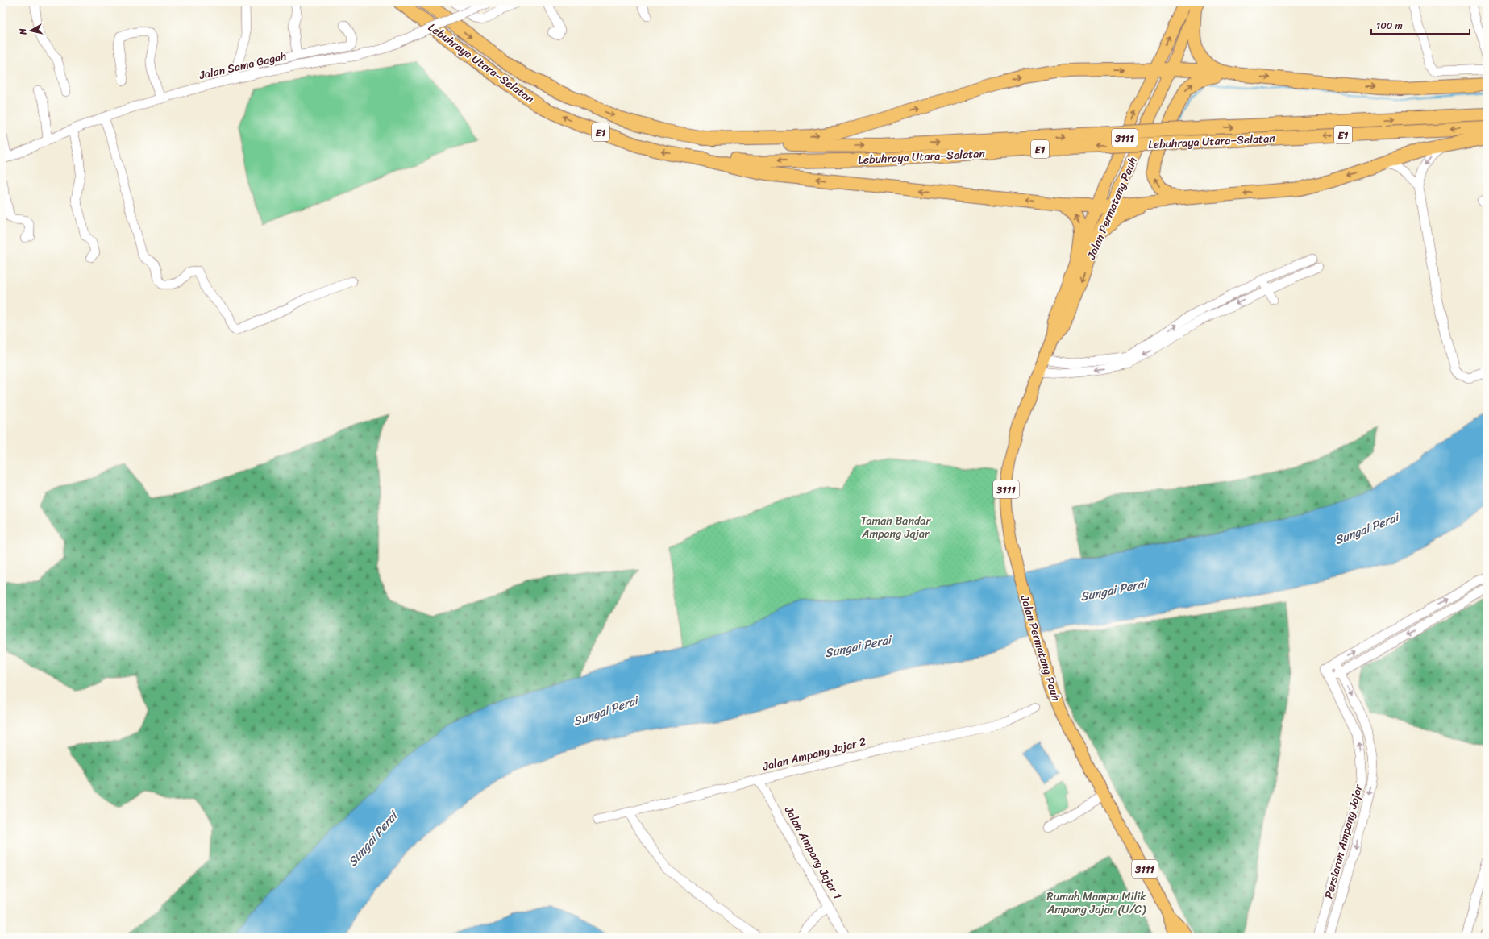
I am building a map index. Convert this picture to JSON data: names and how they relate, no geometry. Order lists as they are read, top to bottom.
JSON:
{
  "streets": {
    "highway": ["Lebuhraya Utara–Selatan", "E1"],
    "main road": ["3111", "Jalan Permatang Pauh"],
    "street": [
      "Jalan Sama Gagah",
      "Jalan Ampang Jajar 2",
      "Persiaran Ampang Jajar",
      "Jalan Ampang Jajar 1"
    ]
  },
  "crossings": [
    ["Jalan Ampang Jajar 2", "Jalan Ampang Jajar 1"]
  ],
  "water": ["Sungai Perai"],
  "parks": ["Taman Bandar Ampang Jajar", "Rumah Mampu Milik Ampang Jajar (U/C)"],
  "scale_bar": "100 m",
  "north": "left"
}
